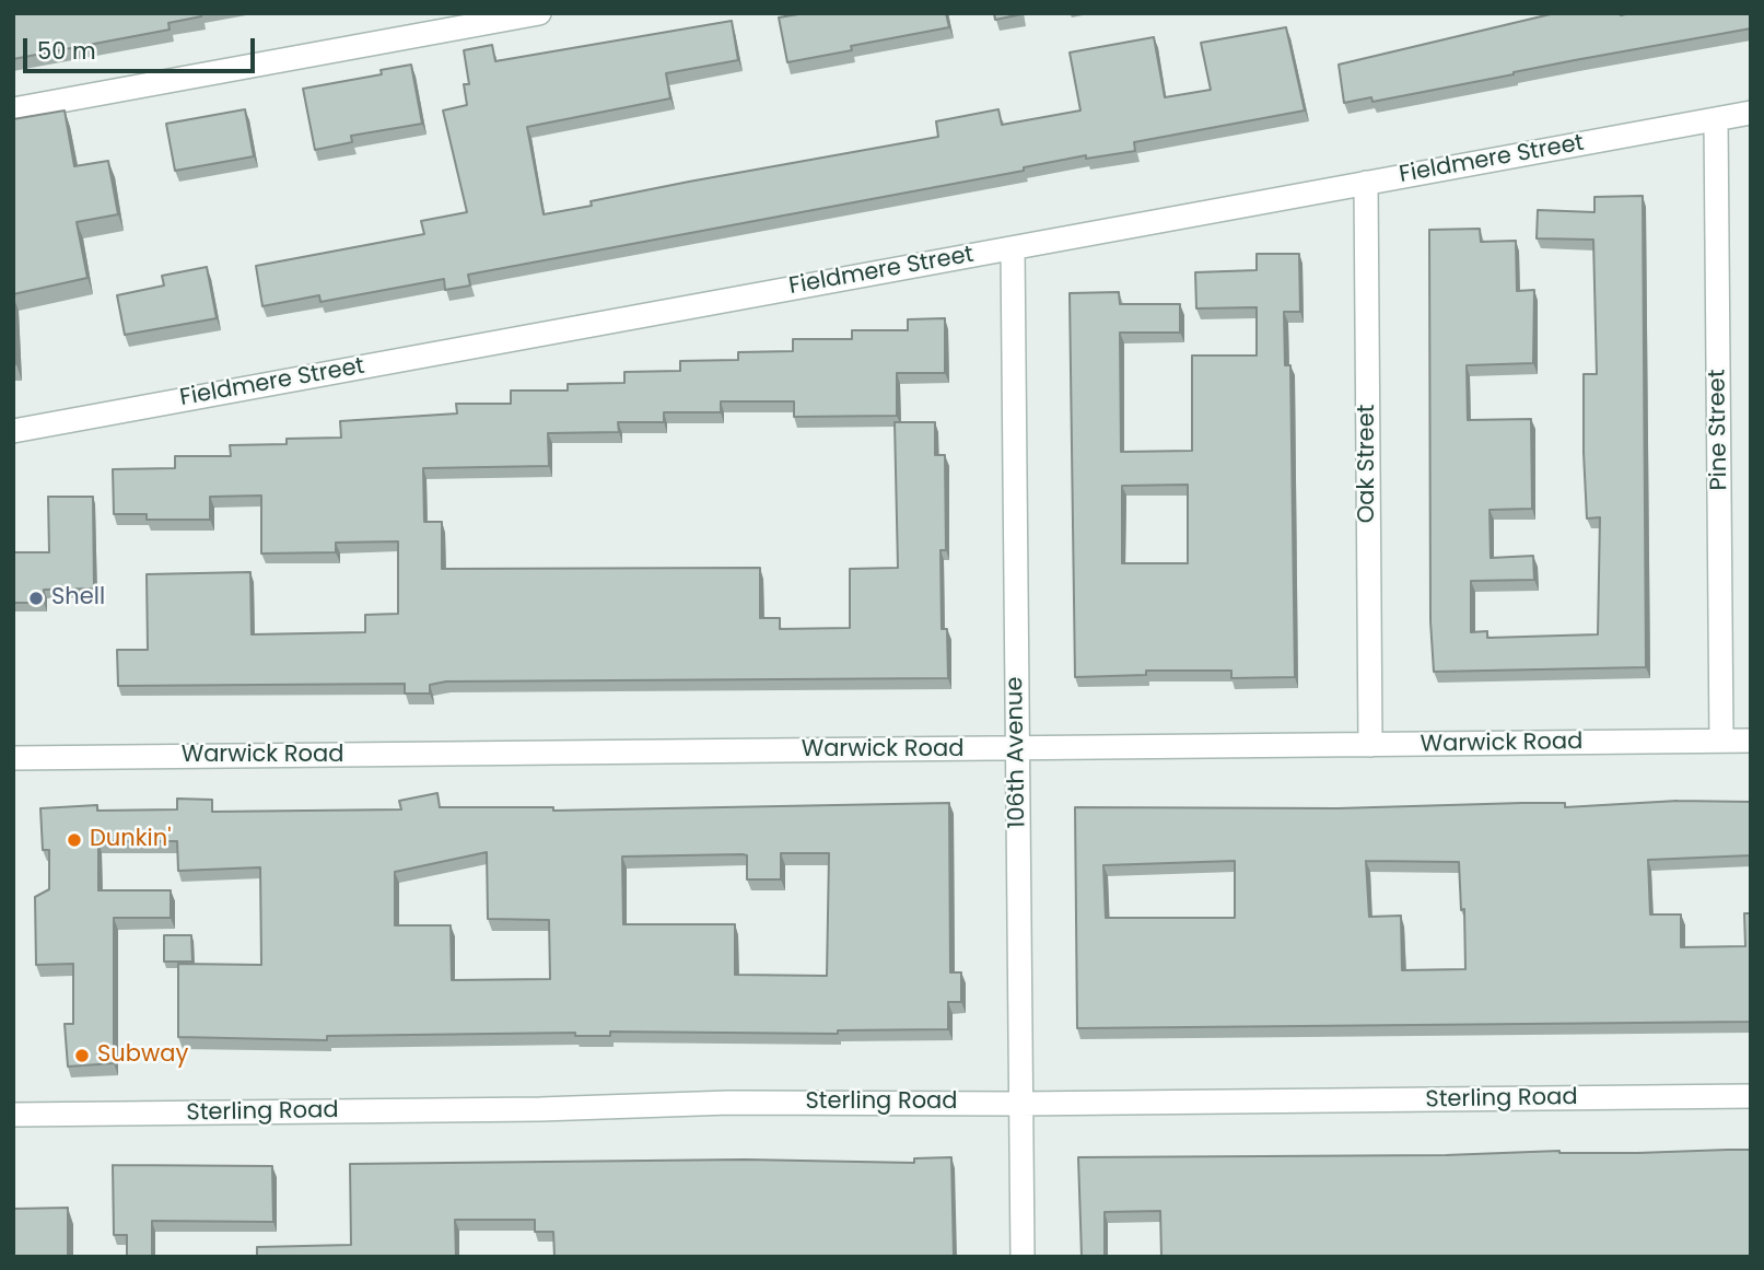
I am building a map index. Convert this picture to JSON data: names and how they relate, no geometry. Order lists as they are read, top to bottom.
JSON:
{
  "streets": {
    "street": [
      "Fieldmere Street",
      "Pine Street",
      "Oak Street",
      "Warwick Road",
      "106th Avenue",
      "Sterling Road"
    ]
  },
  "crossings": [
    ["Fieldmere Street", "Pine Street"],
    ["Fieldmere Street", "Oak Street"],
    ["Fieldmere Street", "106th Avenue"],
    ["Pine Street", "Warwick Road"],
    ["Oak Street", "Warwick Road"],
    ["Warwick Road", "106th Avenue"],
    ["106th Avenue", "Sterling Road"]
  ],
  "places": ["Shell", "Dunkin'", "Subway"],
  "scale_bar": "50 m"
}
